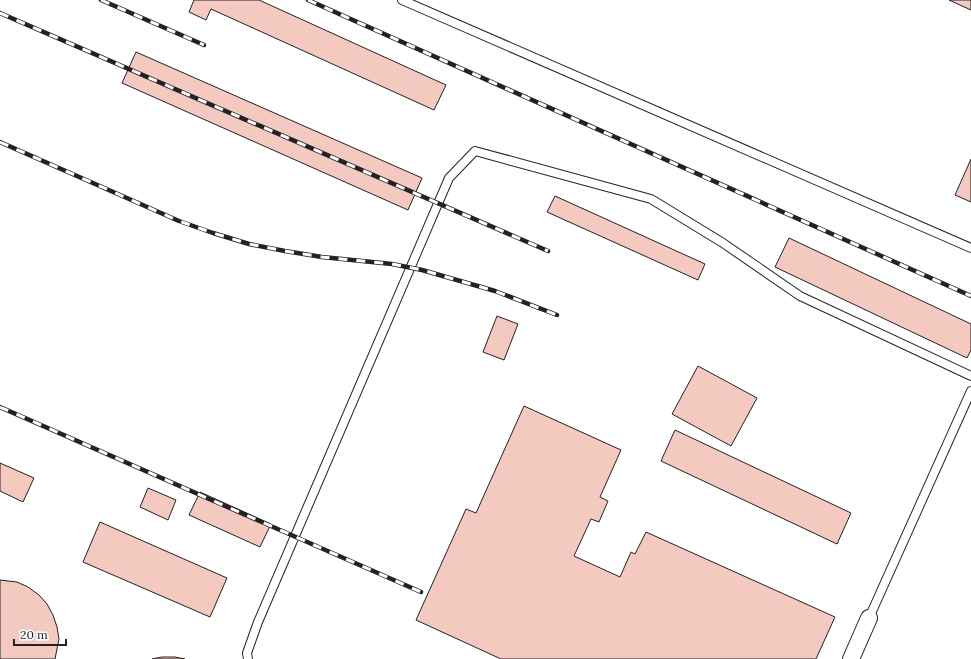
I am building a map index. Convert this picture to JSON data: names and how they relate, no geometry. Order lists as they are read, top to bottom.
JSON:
{
  "scale_bar": "20 m"
}
